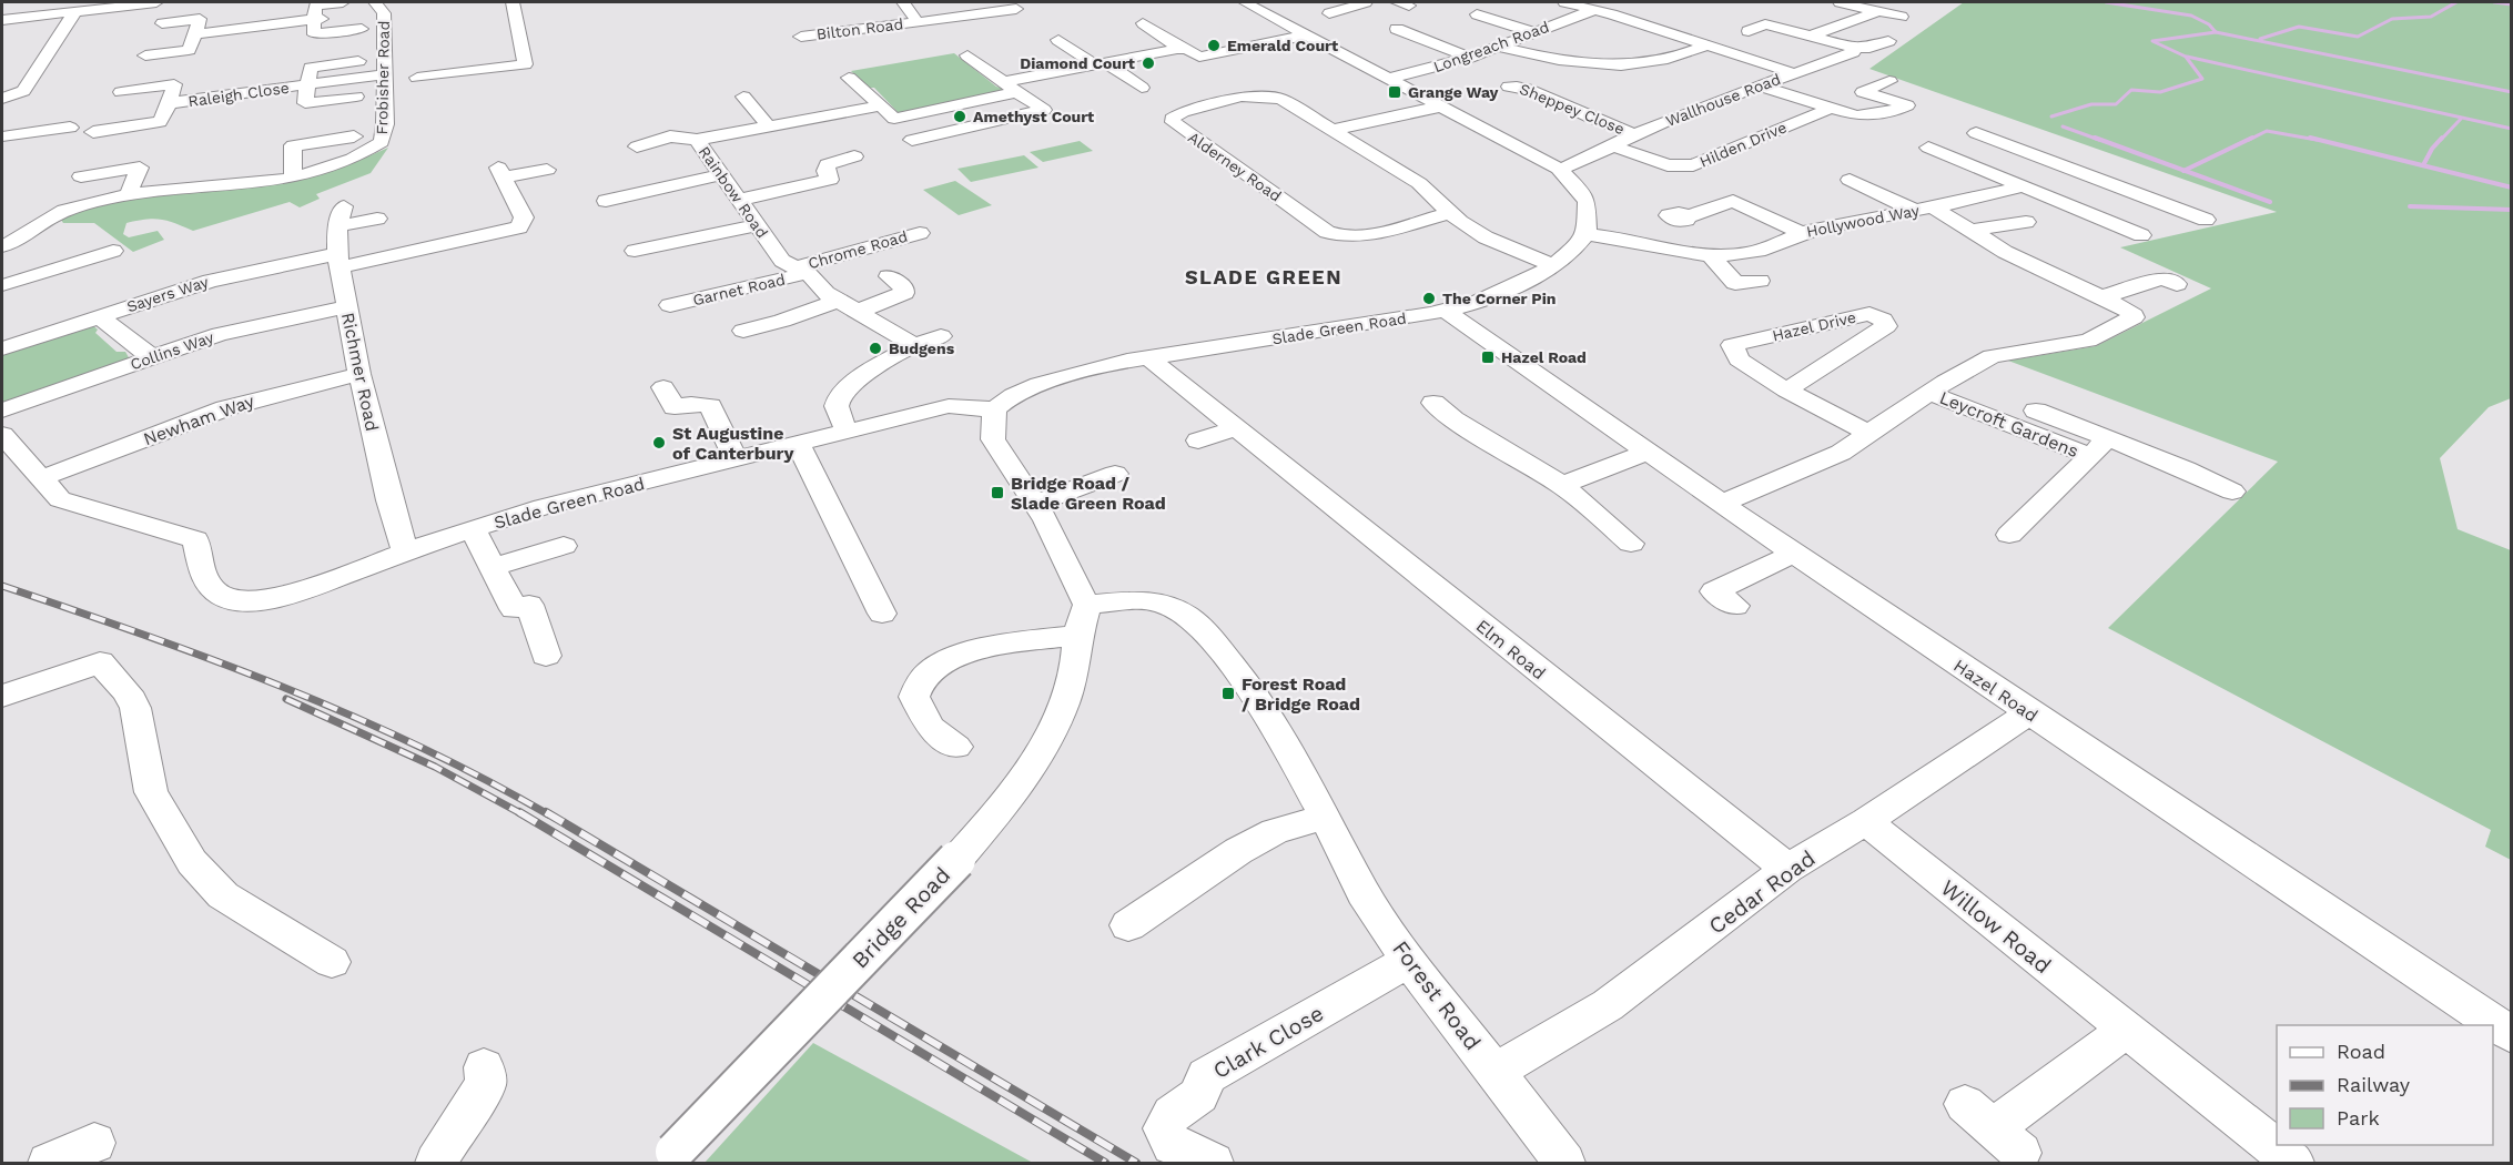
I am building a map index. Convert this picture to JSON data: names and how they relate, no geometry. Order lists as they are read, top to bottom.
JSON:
{
  "streets": {
    "street": [
      "Bilton Road",
      "Longreach Road",
      "Frobisher Road",
      "Raleigh Close",
      "Wallhouse Road",
      "Sheppey Close",
      "Hilden Drive",
      "Alderney Road",
      "Rainbow Road",
      "Hollywood Way",
      "Chrome Road",
      "Garnet Road",
      "Sayers Way",
      "Hazel Drive",
      "Slade Green Road",
      "Collins Way",
      "Richmer Road",
      "Newham Way",
      "Leycroft Gardens",
      "Elm Road",
      "Hazel Road",
      "Cedar Road",
      "Bridge Road",
      "Willow Road",
      "Forest Road",
      "Clark Close"
    ]
  },
  "crossings": [
    ["Frobisher Road", "Raleigh Close"],
    ["Wallhouse Road", "Sheppey Close"],
    ["Wallhouse Road", "Hilden Drive"],
    ["Alderney Road", "Slade Green Road"],
    ["Rainbow Road", "Chrome Road"],
    ["Rainbow Road", "Garnet Road"],
    ["Hollywood Way", "Slade Green Road"],
    ["Chrome Road", "Garnet Road"],
    ["Sayers Way", "Richmer Road"],
    ["Slade Green Road", "Richmer Road"],
    ["Slade Green Road", "Newham Way"],
    ["Slade Green Road", "Elm Road"],
    ["Slade Green Road", "Hazel Road"],
    ["Collins Way", "Richmer Road"],
    ["Richmer Road", "Newham Way"],
    ["Elm Road", "Cedar Road"],
    ["Hazel Road", "Cedar Road"],
    ["Cedar Road", "Willow Road"],
    ["Cedar Road", "Forest Road"],
    ["Bridge Road", "Forest Road"],
    ["Forest Road", "Clark Close"]
  ],
  "districts": ["SLADE GREEN"],
  "places": {
    "other": [
      "Emerald Court",
      "Diamond Court",
      "Amethyst Court",
      "The Corner Pin",
      "Budgens",
      "St Augustine of Canterbury"
    ],
    "transit": [
      "Grange Way",
      "Hazel Road",
      "Bridge Road / Slade Green Road",
      "Forest Road / Bridge Road"
    ]
  },
  "legend": ["Road", "Railway", "Park"]
}
